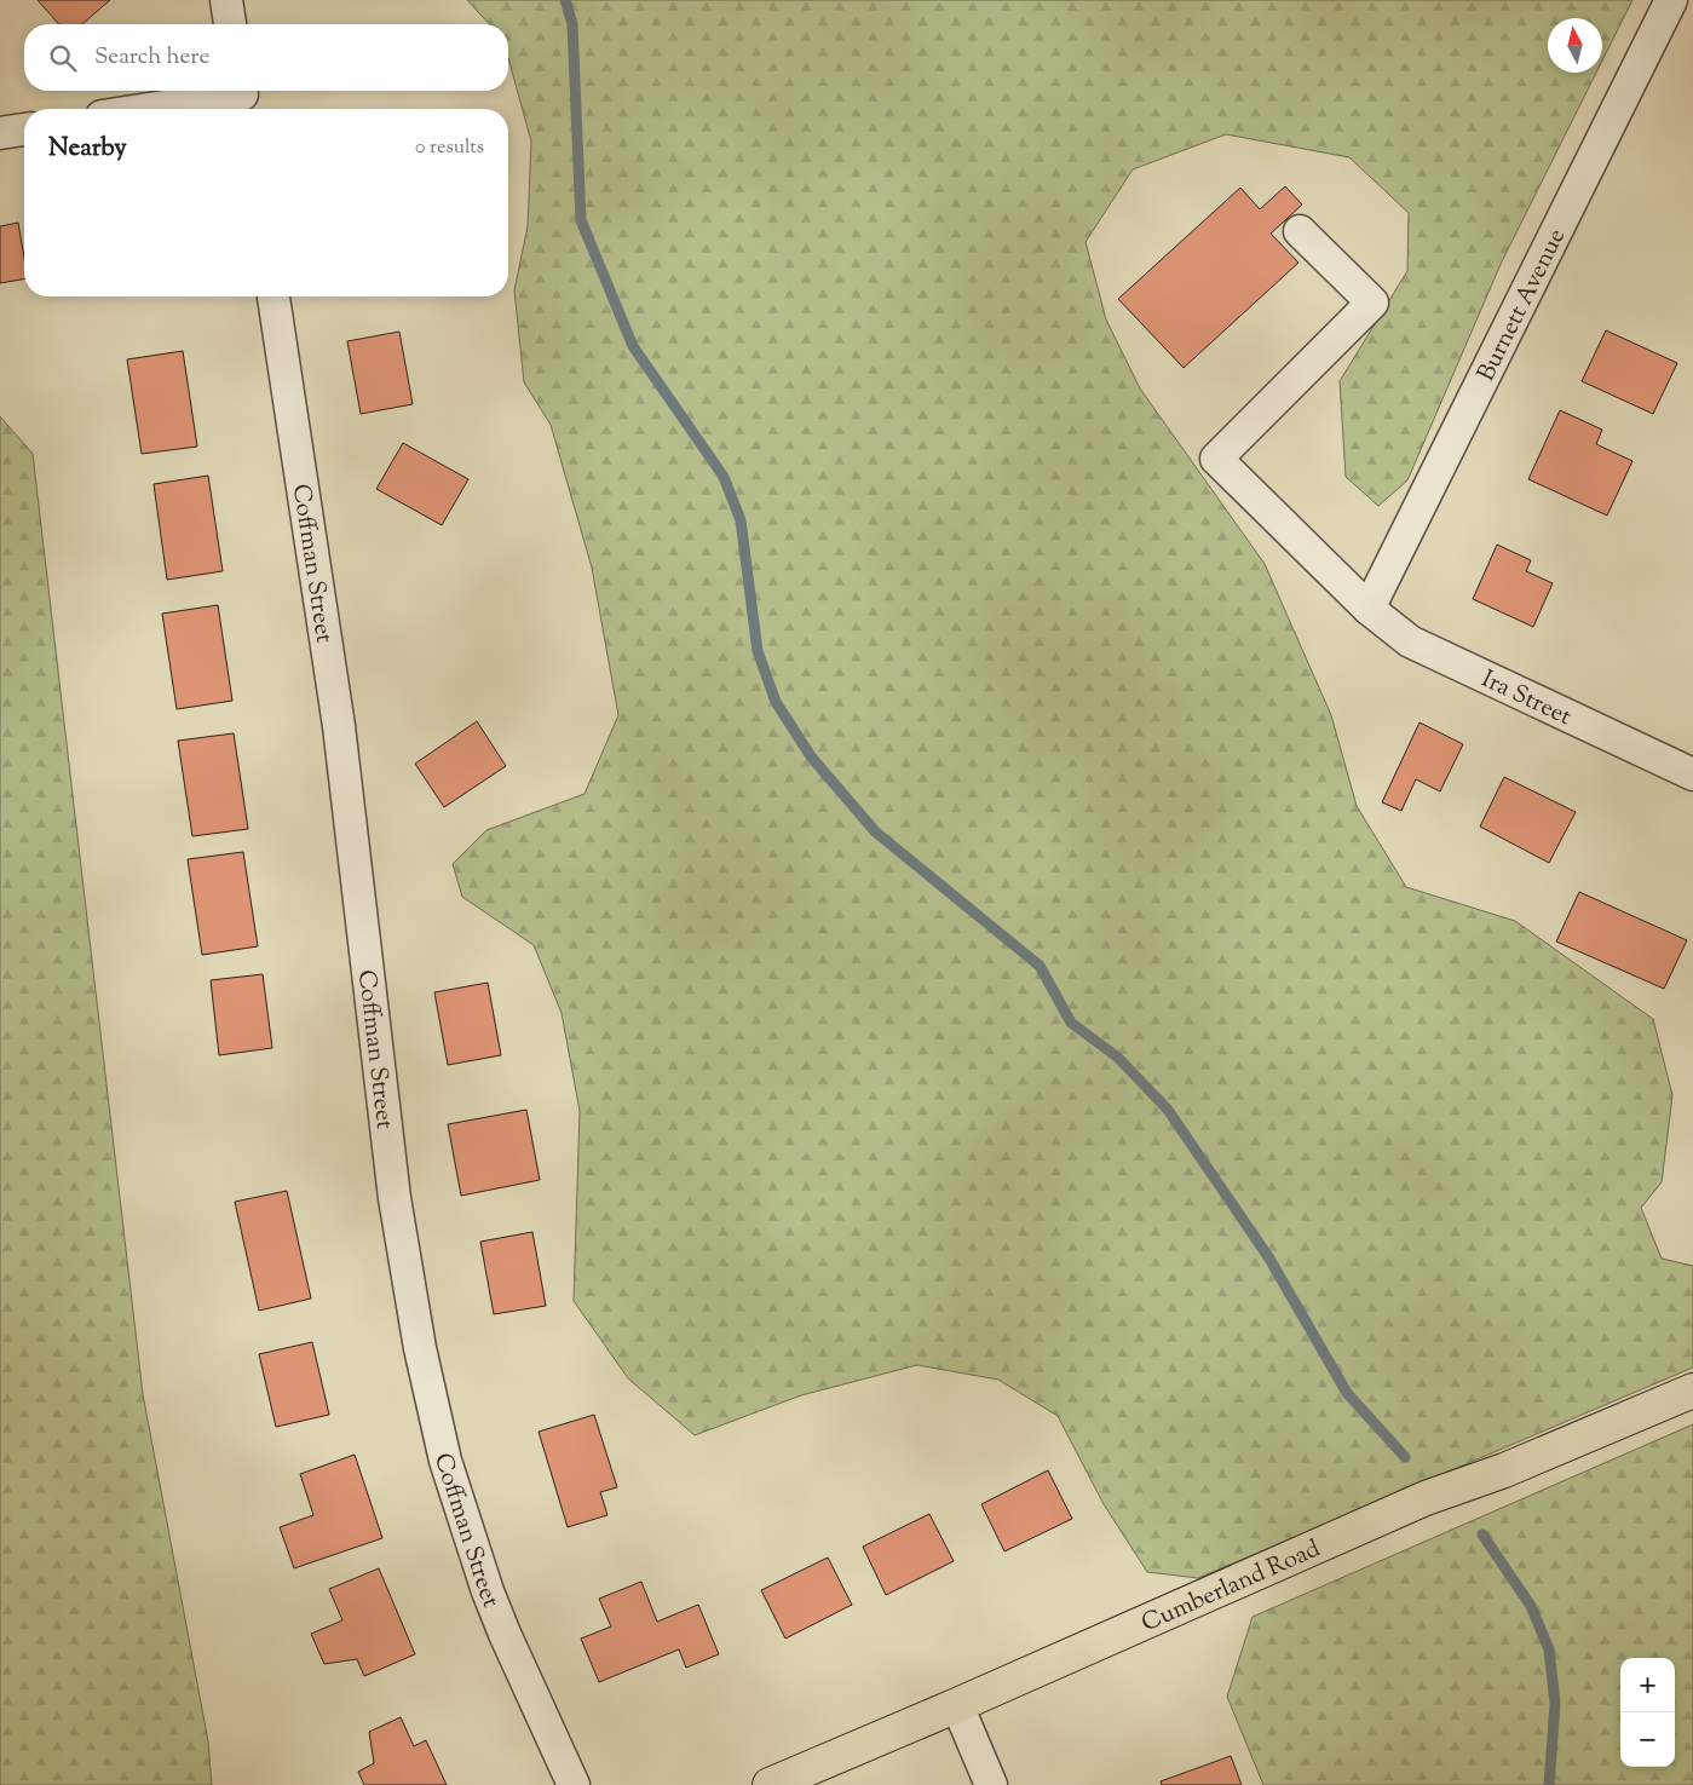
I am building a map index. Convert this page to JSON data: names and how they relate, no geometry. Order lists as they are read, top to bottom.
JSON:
{
  "streets": {
    "main road": ["Cumberland Road"],
    "street": ["Burnett Avenue", "Coffman Street", "Ira Street"]
  },
  "crossings": [
    ["Burnett Avenue", "Ira Street"]
  ],
  "north": "top",
  "page": {
    "search": "Search here",
    "heading": ["Nearby", "0 results"],
    "map_buttons": ["+", "−"]
  }
}
